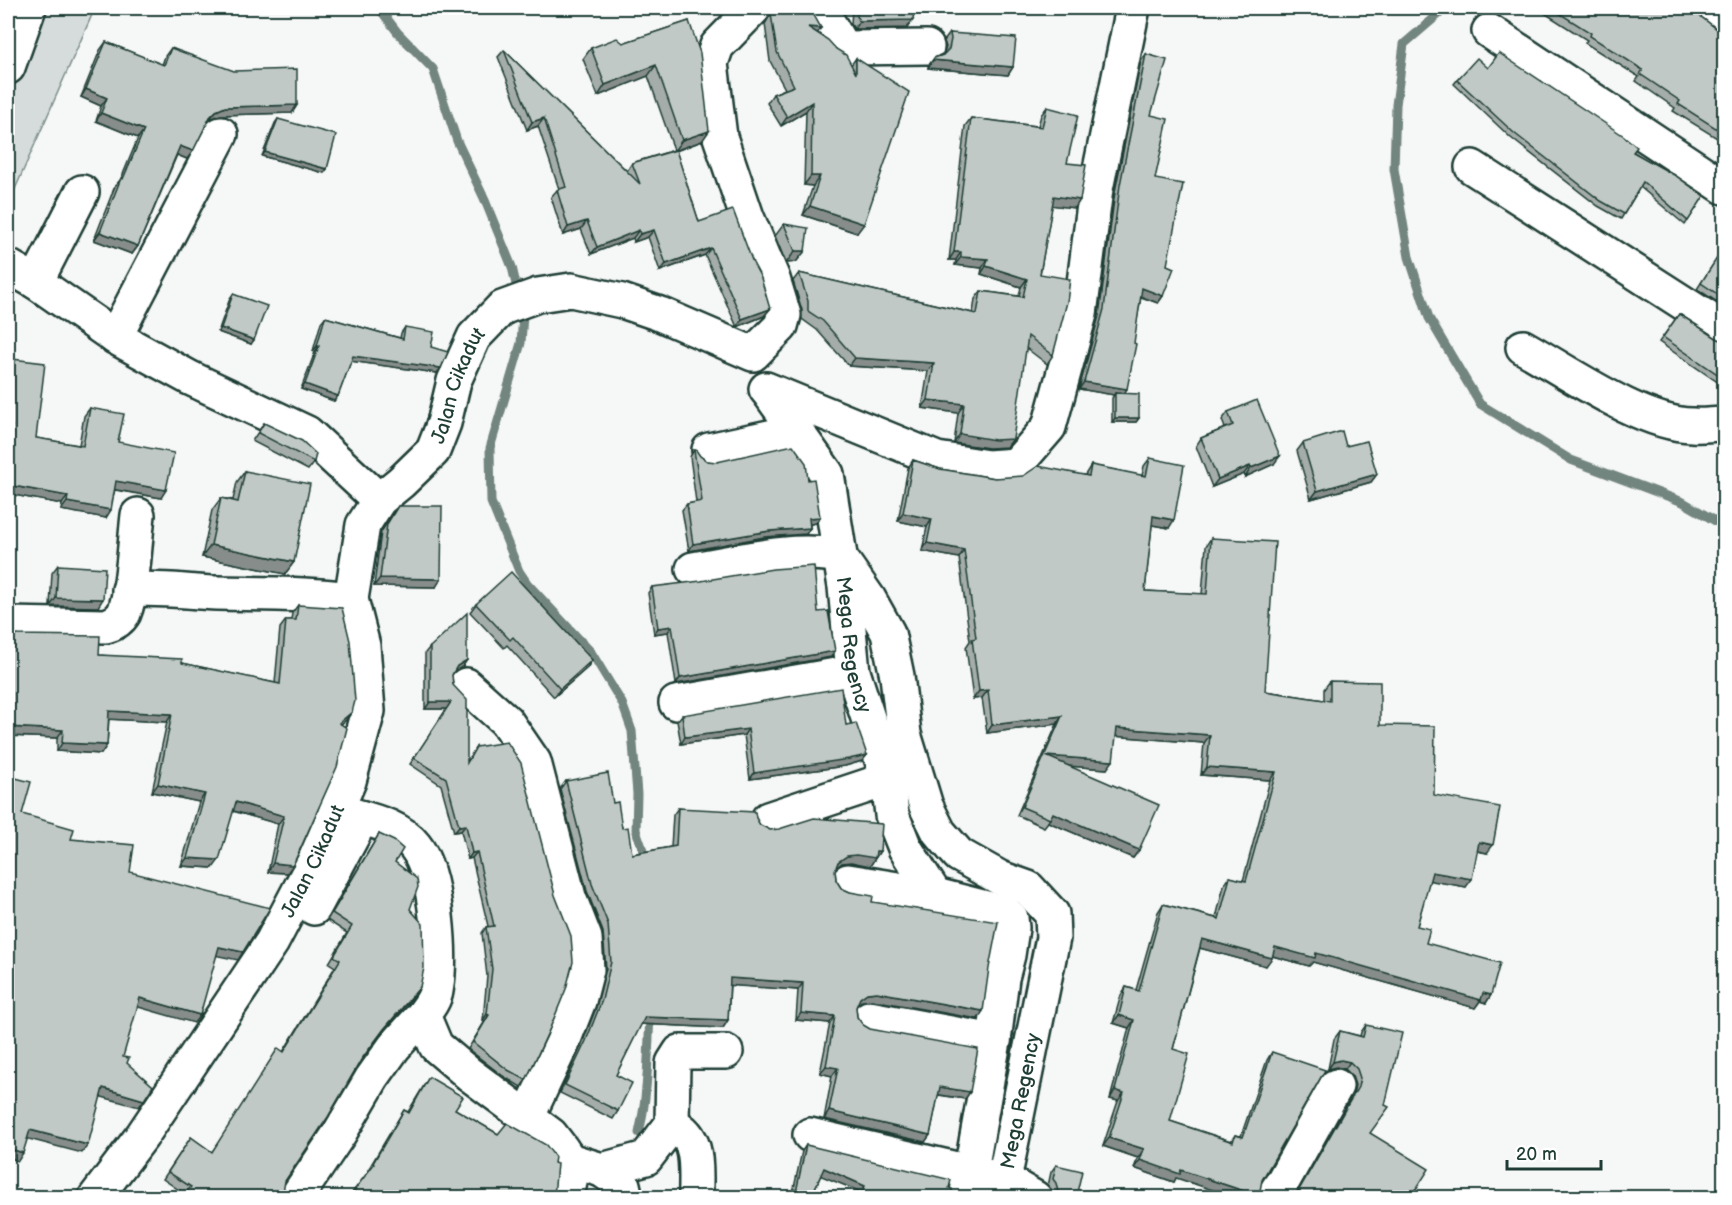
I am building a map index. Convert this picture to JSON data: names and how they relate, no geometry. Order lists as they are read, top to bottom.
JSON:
{
  "streets": {
    "street": ["Jalan Cikadut", "Mega Regency"]
  },
  "crossings": [
    ["Jalan Cikadut", "Mega Regency"]
  ],
  "scale_bar": "20 m"
}
